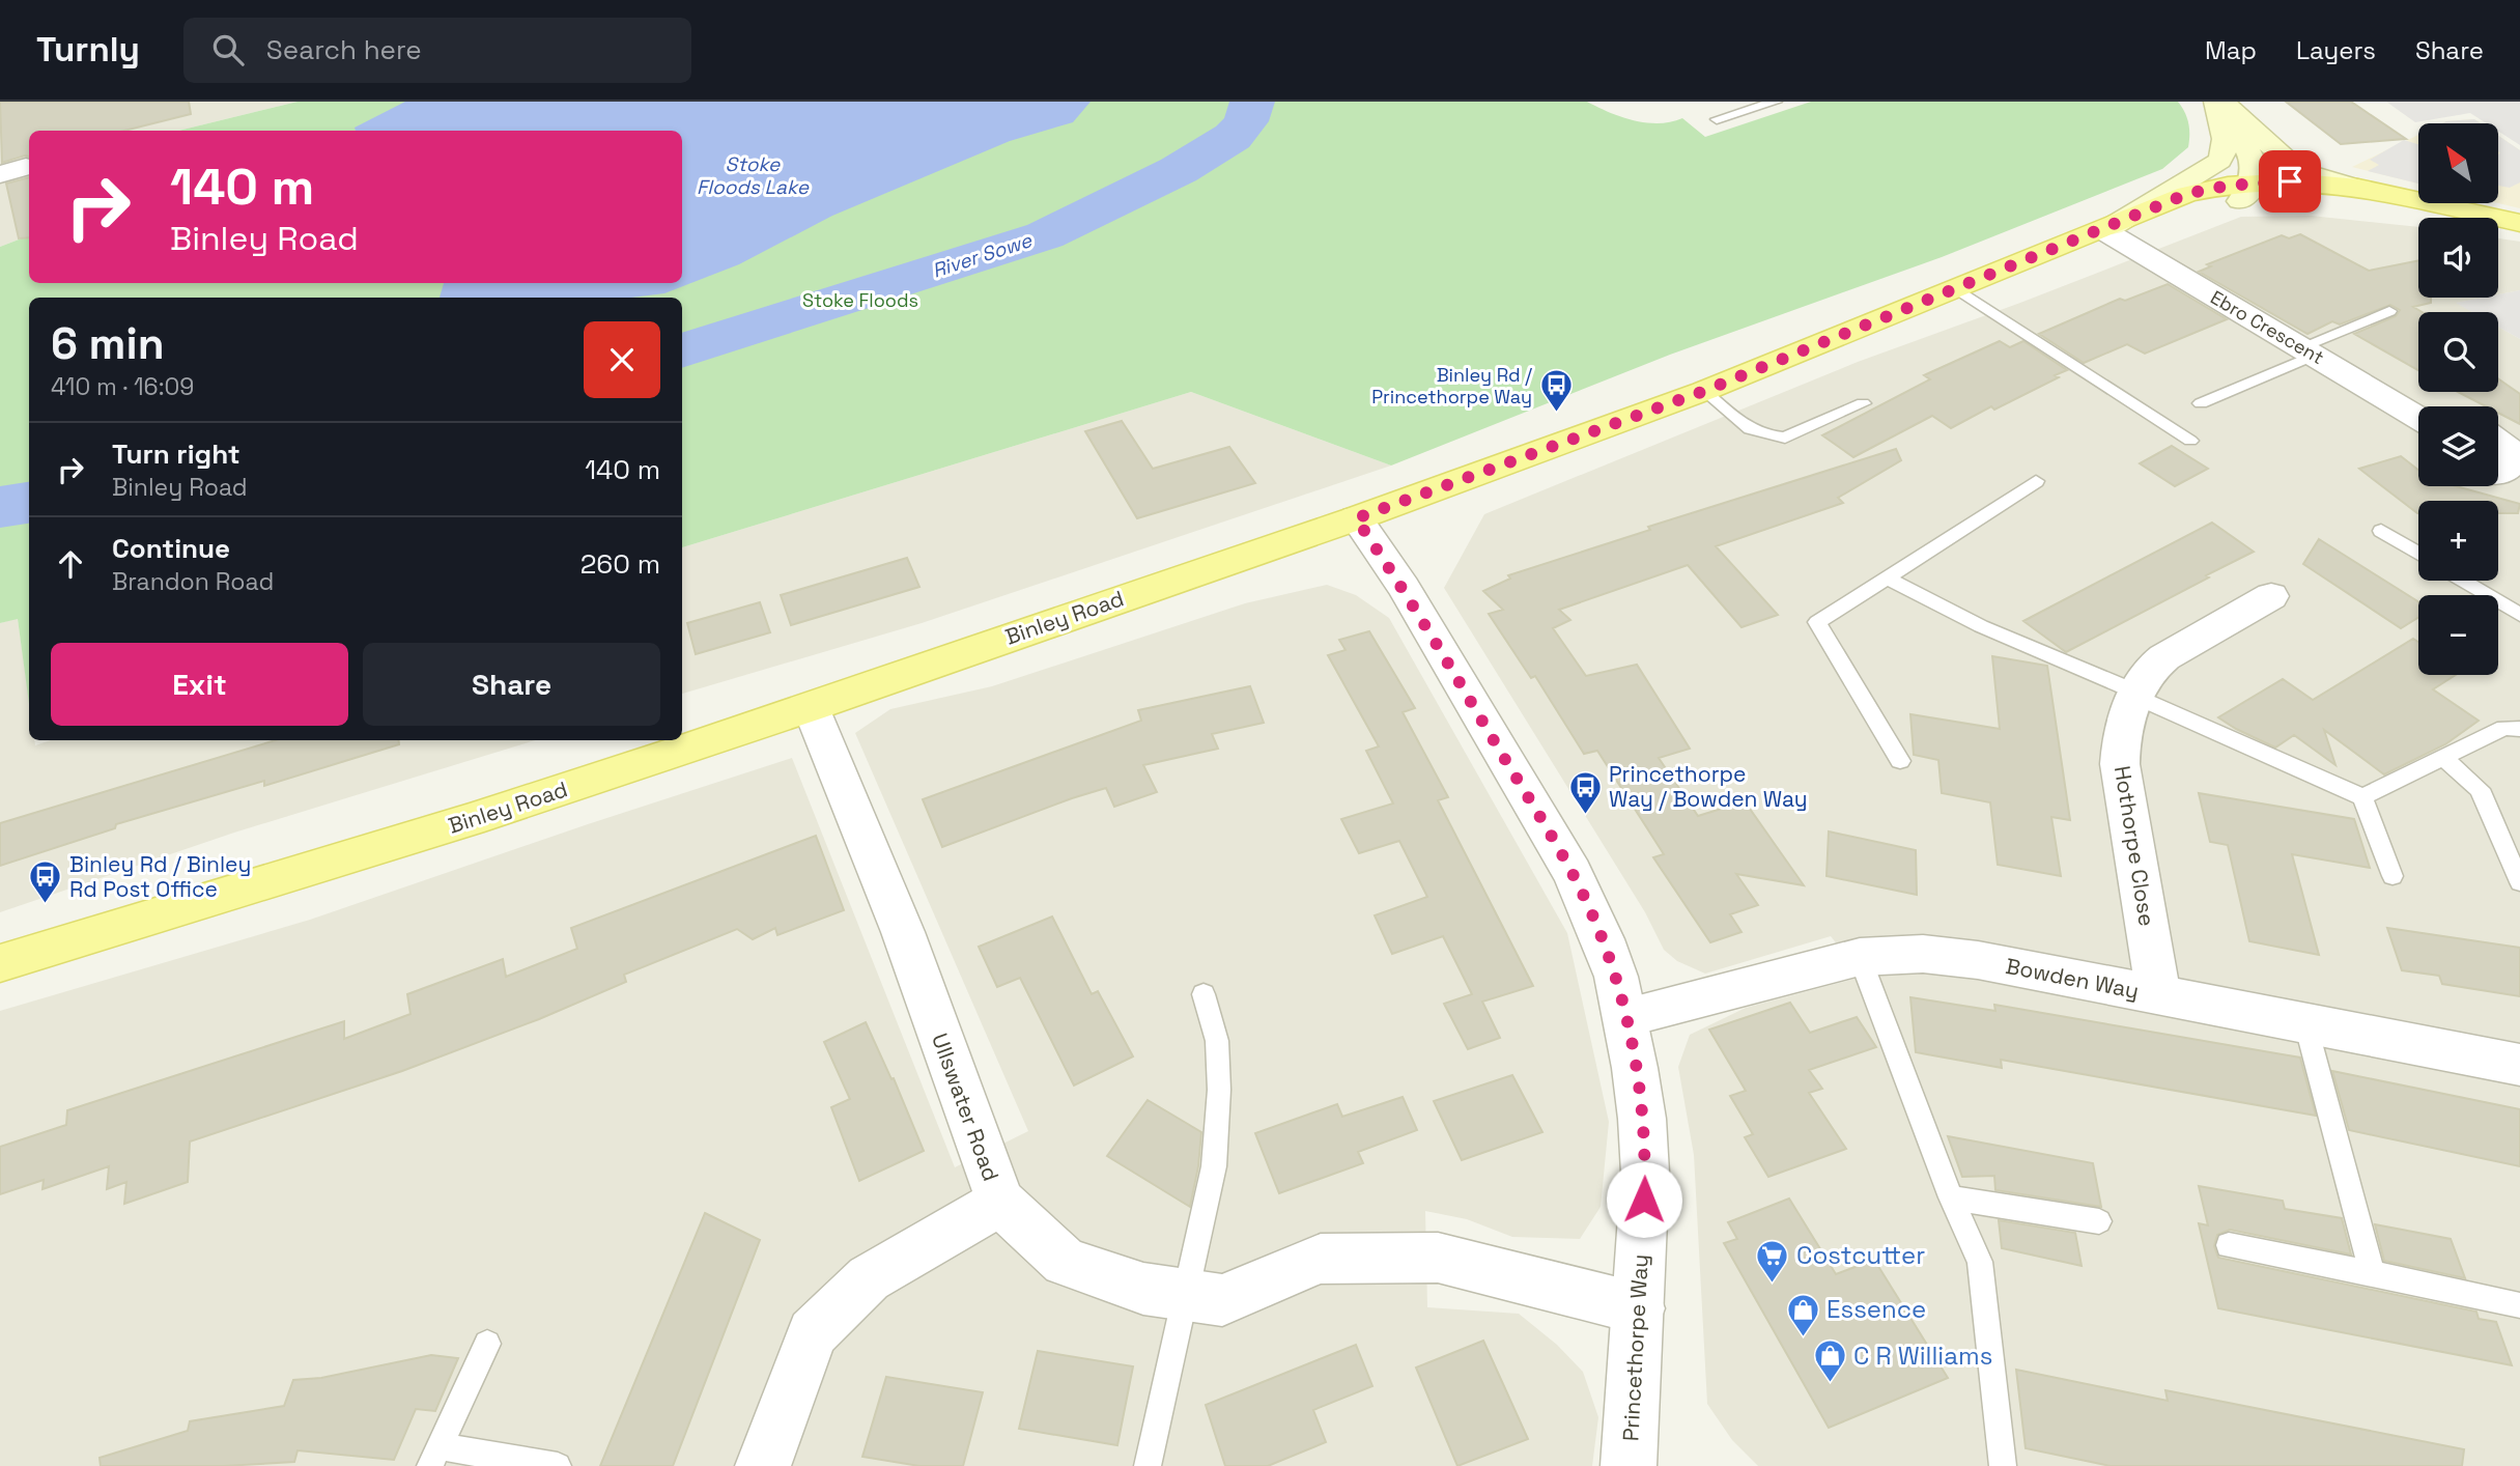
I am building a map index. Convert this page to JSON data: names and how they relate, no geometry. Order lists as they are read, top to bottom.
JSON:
{
  "streets": {
    "main road": ["Binley Road"],
    "street": [
      "Ebro Crescent",
      "Hothorpe Close",
      "Bowden Way",
      "Ullswater Road",
      "Princethorpe Way"
    ]
  },
  "crossings": [
    ["Ebro Crescent", "Binley Road"],
    ["Binley Road", "Ullswater Road"],
    ["Binley Road", "Princethorpe Way"],
    ["Hothorpe Close", "Bowden Way"],
    ["Bowden Way", "Princethorpe Way"]
  ],
  "water": ["Stoke Floods Lake", "River Sowe"],
  "parks": ["Stoke Floods"],
  "places": {
    "bus stop": ["Binley Rd / Princethorpe Way", "Princethorpe Way / Bowden Way", "Binley Rd / Binley Rd Post Office"],
    "supermarket": ["Costcutter"],
    "shop": ["Essence", "C R Williams"]
  },
  "north": "top left",
  "page": {
    "header": "Turnly",
    "search": "Search here",
    "nav": ["Map", "Layers", "Share"],
    "map_buttons": ["+", "−"],
    "turn": ["140 m", "Binley Road"],
    "heading": ["6 min", "410 m · 16:09"],
    "list": [
      {
        "name": "Turn right",
        "note": "Binley Road",
        "value": "140 m"
      },
      {
        "name": "Continue",
        "note": "Brandon Road",
        "value": "260 m"
      }
    ],
    "buttons": ["Exit", "Share"]
  }
}
